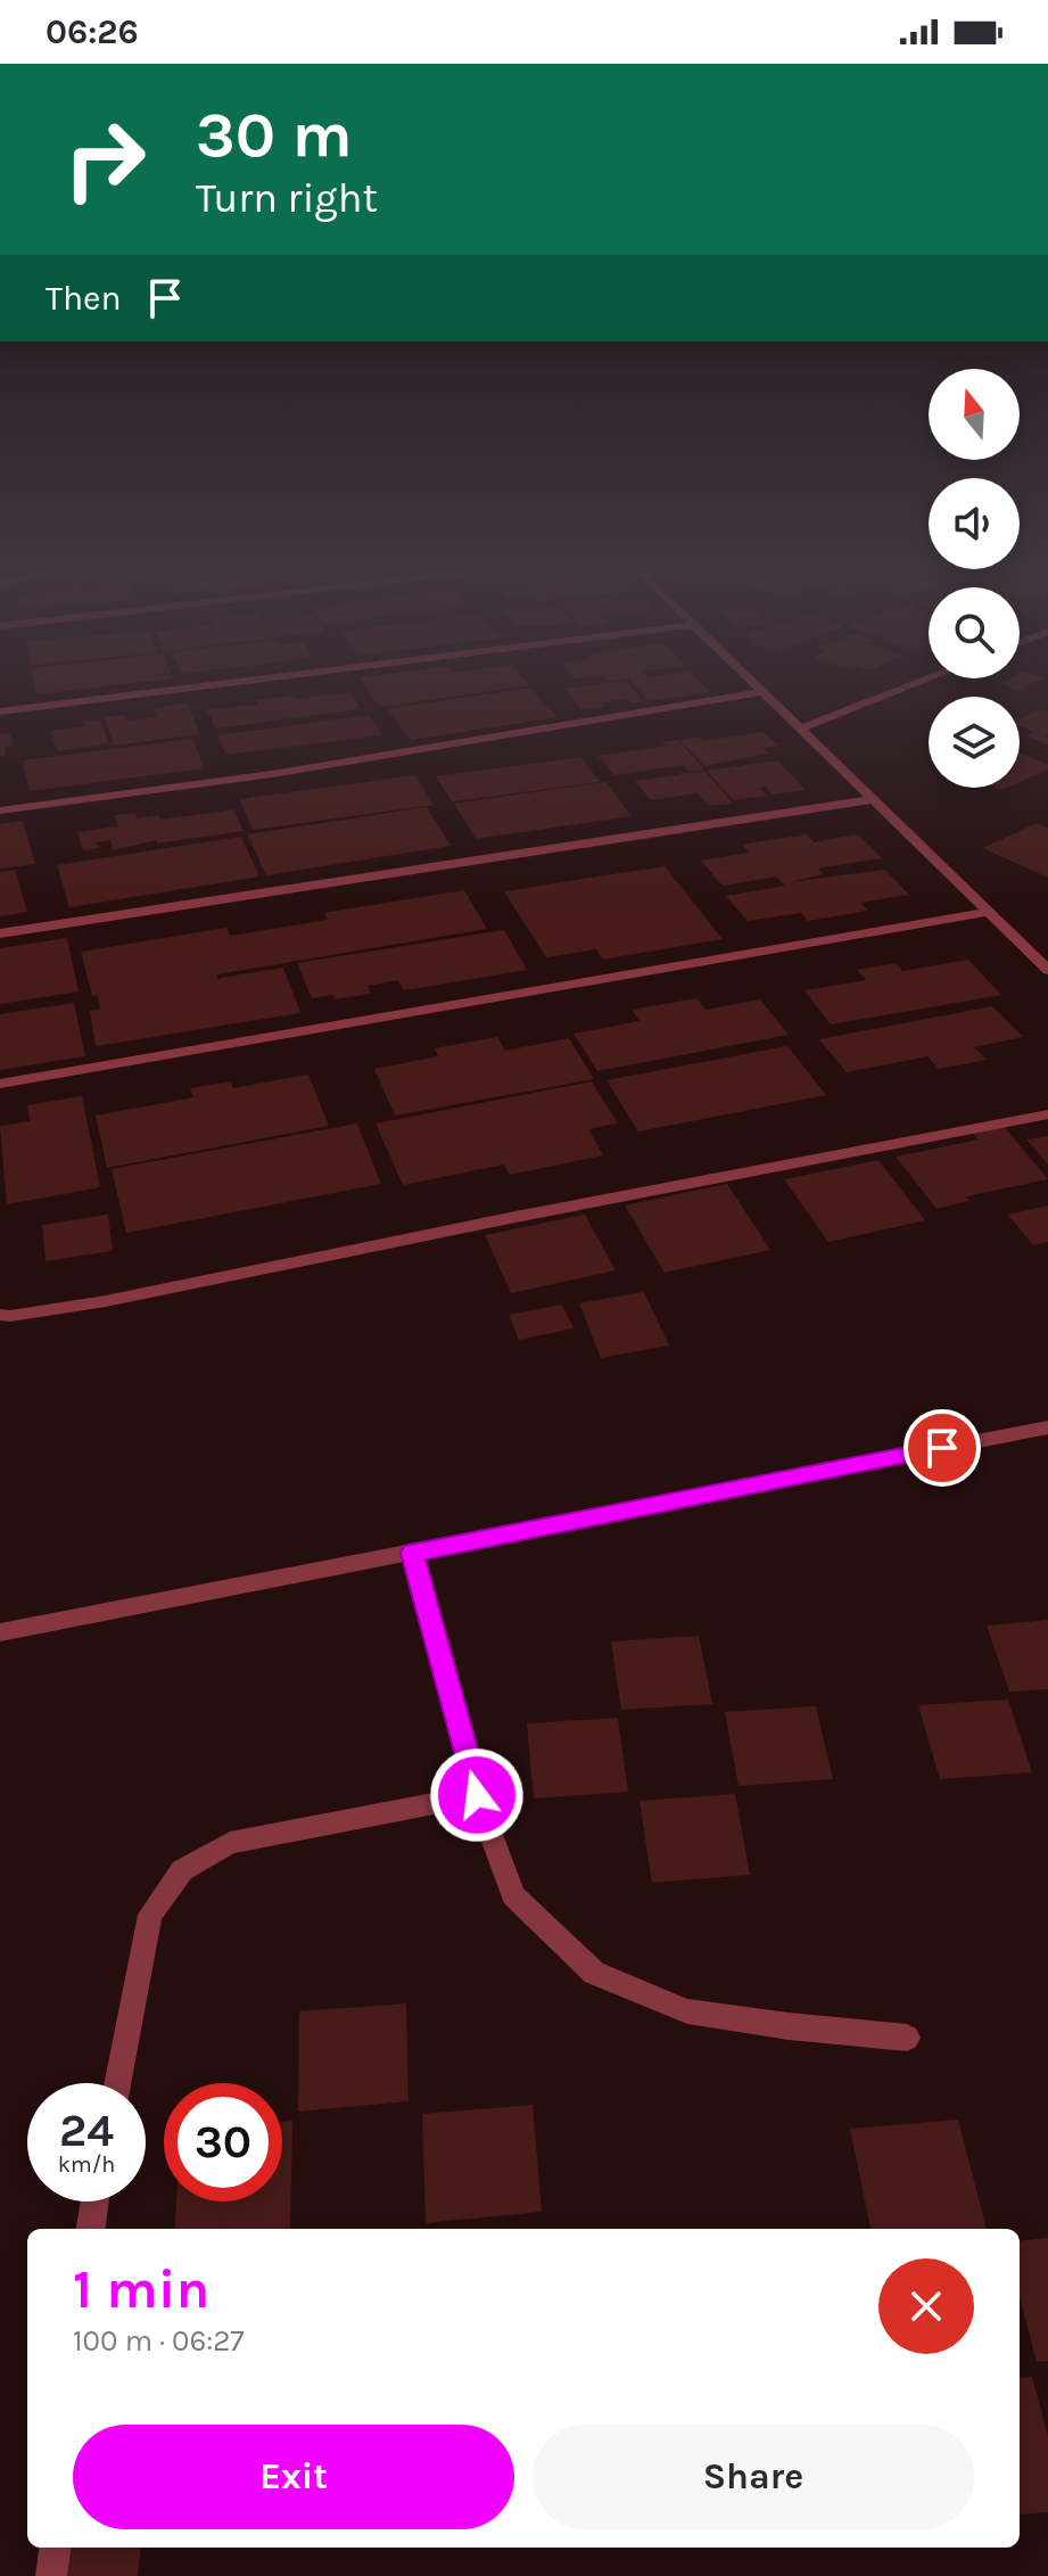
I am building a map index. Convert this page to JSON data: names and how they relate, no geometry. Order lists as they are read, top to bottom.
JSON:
{
  "north": "top",
  "page": {
    "status": "06:26",
    "turn": ["30 m", "Turn right"],
    "then": "Then",
    "speed": "24 km/h",
    "limit": "30",
    "heading": ["1 min", "100 m · 06:27"],
    "buttons": ["Exit", "Share"]
  }
}
